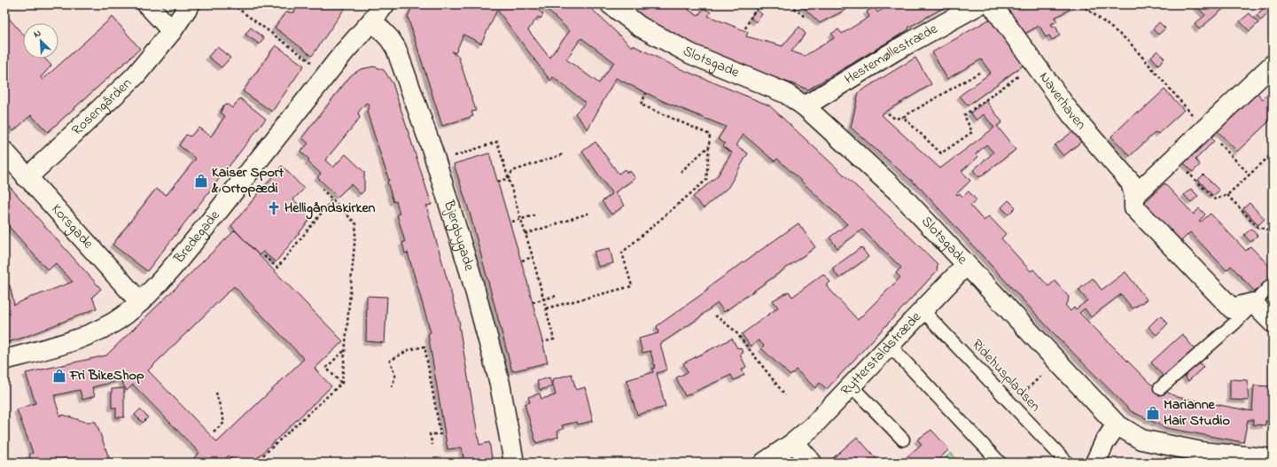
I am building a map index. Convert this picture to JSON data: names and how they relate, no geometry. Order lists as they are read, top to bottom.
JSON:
{
  "streets": {
    "street": [
      "Hestemøllestræde",
      "Slotsgade",
      "Naverhaven",
      "Rosengården",
      "Korsgade",
      "Bjergbygade",
      "Bredegade",
      "Rytterstaldstræde"
    ],
    "lane": ["Ridehuspladsen"]
  },
  "crossings": [
    ["Hestemøllestræde", "Slotsgade"],
    ["Slotsgade", "Rytterstaldstræde"],
    ["Rosengården", "Korsgade"],
    ["Korsgade", "Bredegade"],
    ["Bjergbygade", "Bredegade"],
    ["Rytterstaldstræde", "Ridehuspladsen"]
  ],
  "places": {
    "shop": ["Kaiser Sport & Ortopædi", "Fri BikeShop", "Marianne Hair Studio"],
    "church": ["Helligåndskirken"]
  },
  "north": "top left"
}
